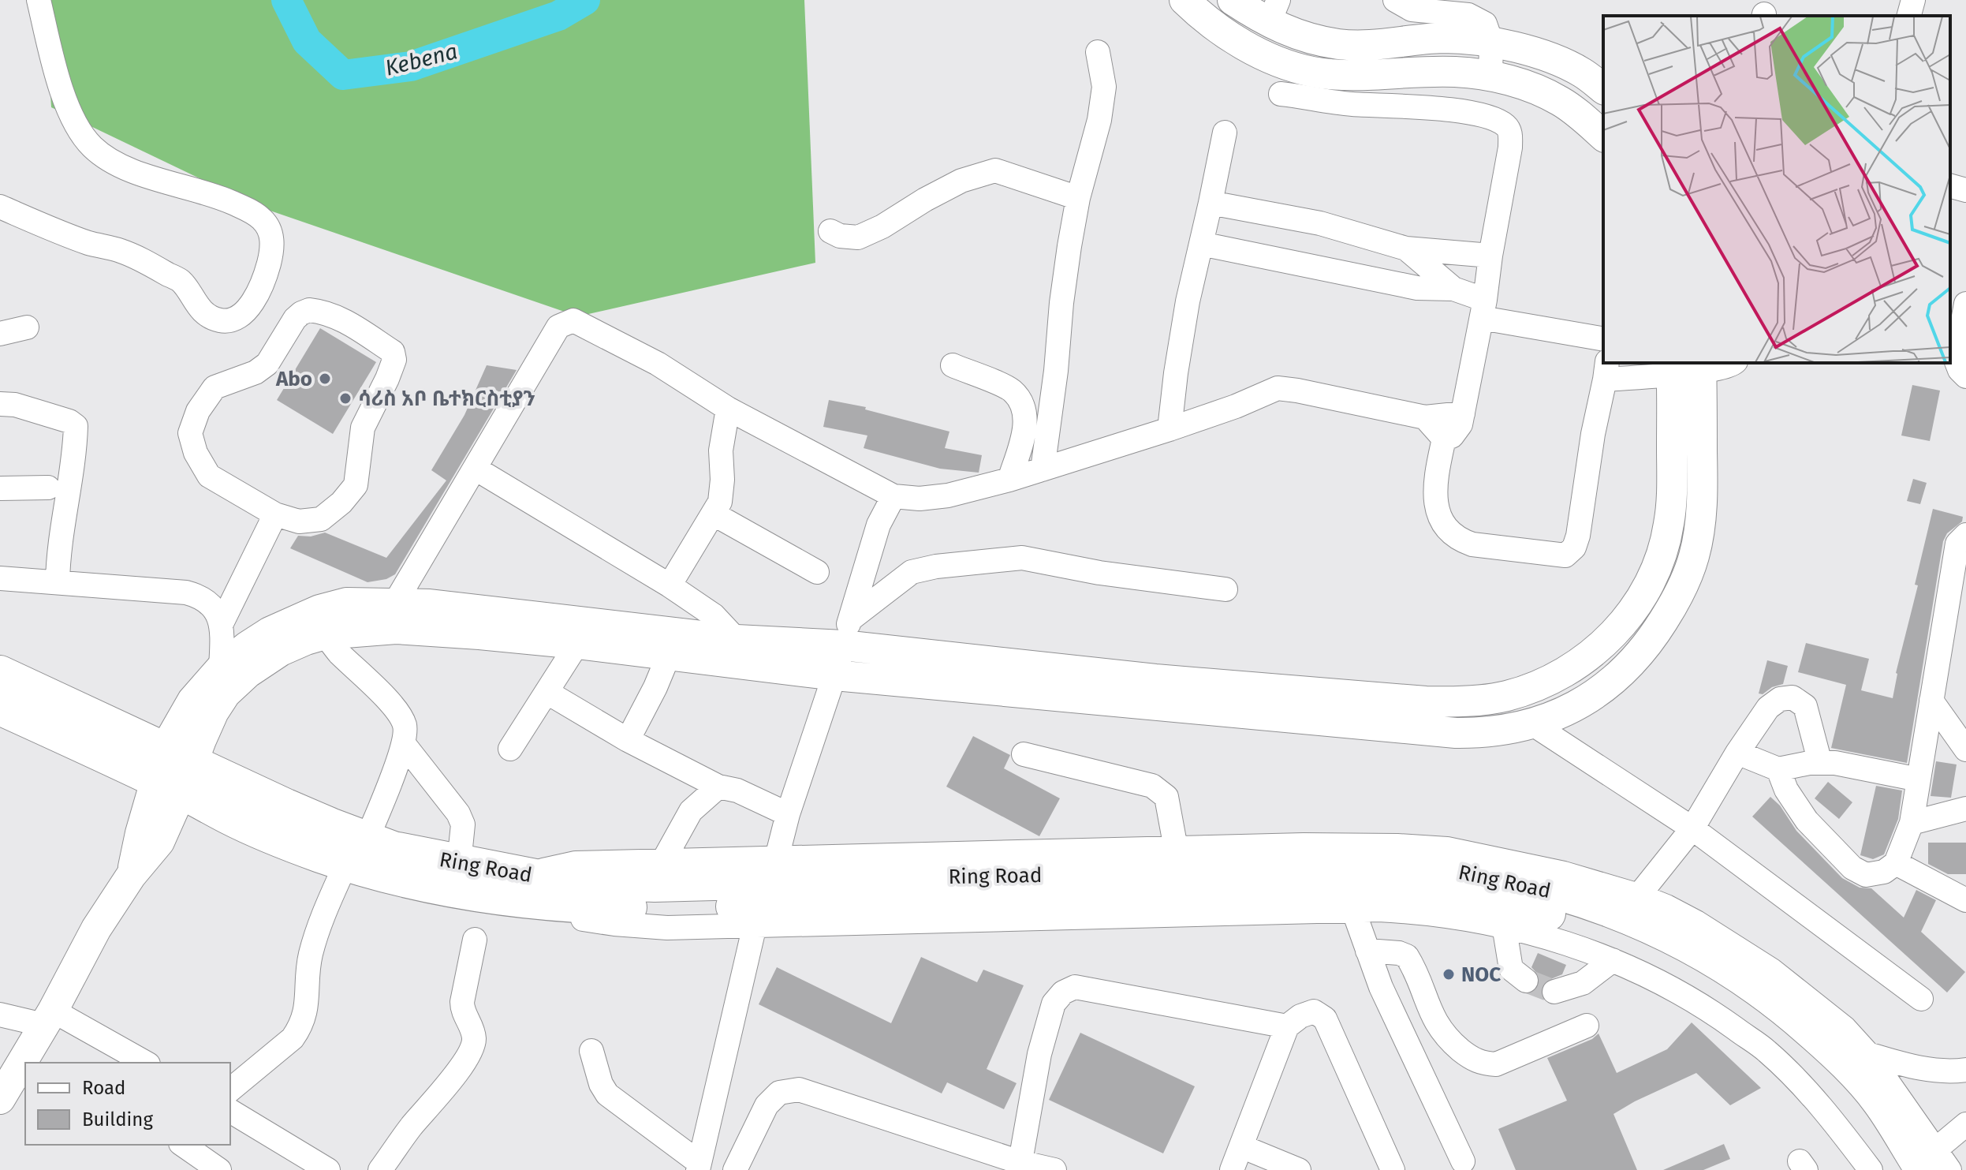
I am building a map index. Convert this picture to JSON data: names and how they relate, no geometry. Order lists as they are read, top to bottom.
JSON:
{
  "streets": {
    "highway": ["Ring Road"]
  },
  "water": ["Kebena"],
  "places": ["Abo", "ሳሪስ አቦ ቤተክርስቲያን", "NOC"],
  "legend": ["Road", "Building"]
}
